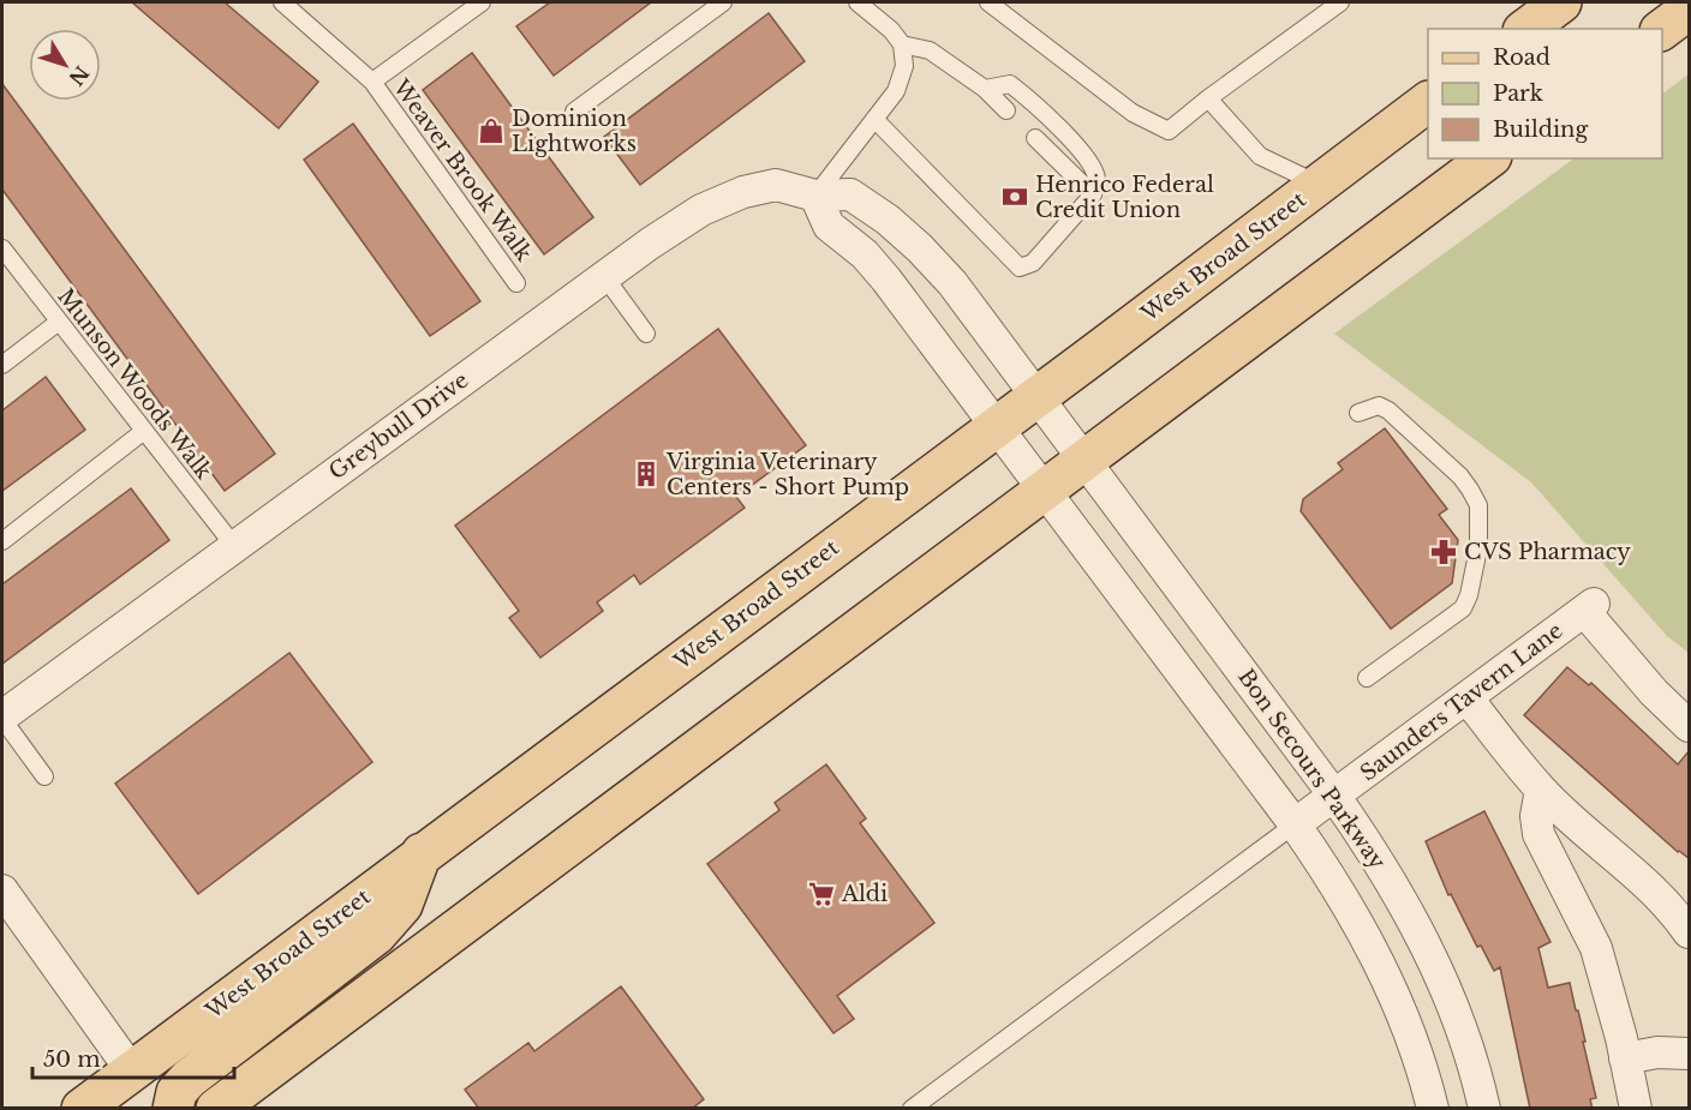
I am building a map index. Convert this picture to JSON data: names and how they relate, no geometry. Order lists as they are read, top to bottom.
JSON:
{
  "streets": {
    "main road": ["West Broad Street"],
    "street": ["Greybull Drive", "Saunders Tavern Lane", "Bon Secours Parkway"],
    "lane": ["Weaver Brook Walk", "Munson Woods Walk"]
  },
  "crossings": [
    ["West Broad Street", "Greybull Drive"],
    ["West Broad Street", "Bon Secours Parkway"],
    ["Munson Woods Walk", "Greybull Drive"],
    ["Greybull Drive", "Bon Secours Parkway"],
    ["Saunders Tavern Lane", "Bon Secours Parkway"]
  ],
  "places": {
    "shop": ["Dominion Lightworks"],
    "bank": ["Henrico Federal Credit Union"],
    "building": ["Virginia Veterinary Centers - Short Pump"],
    "pharmacy": ["CVS Pharmacy"],
    "supermarket": ["Aldi"]
  },
  "legend": ["Road", "Park", "Building"],
  "scale_bar": "50 m",
  "north": "bottom right"
}
